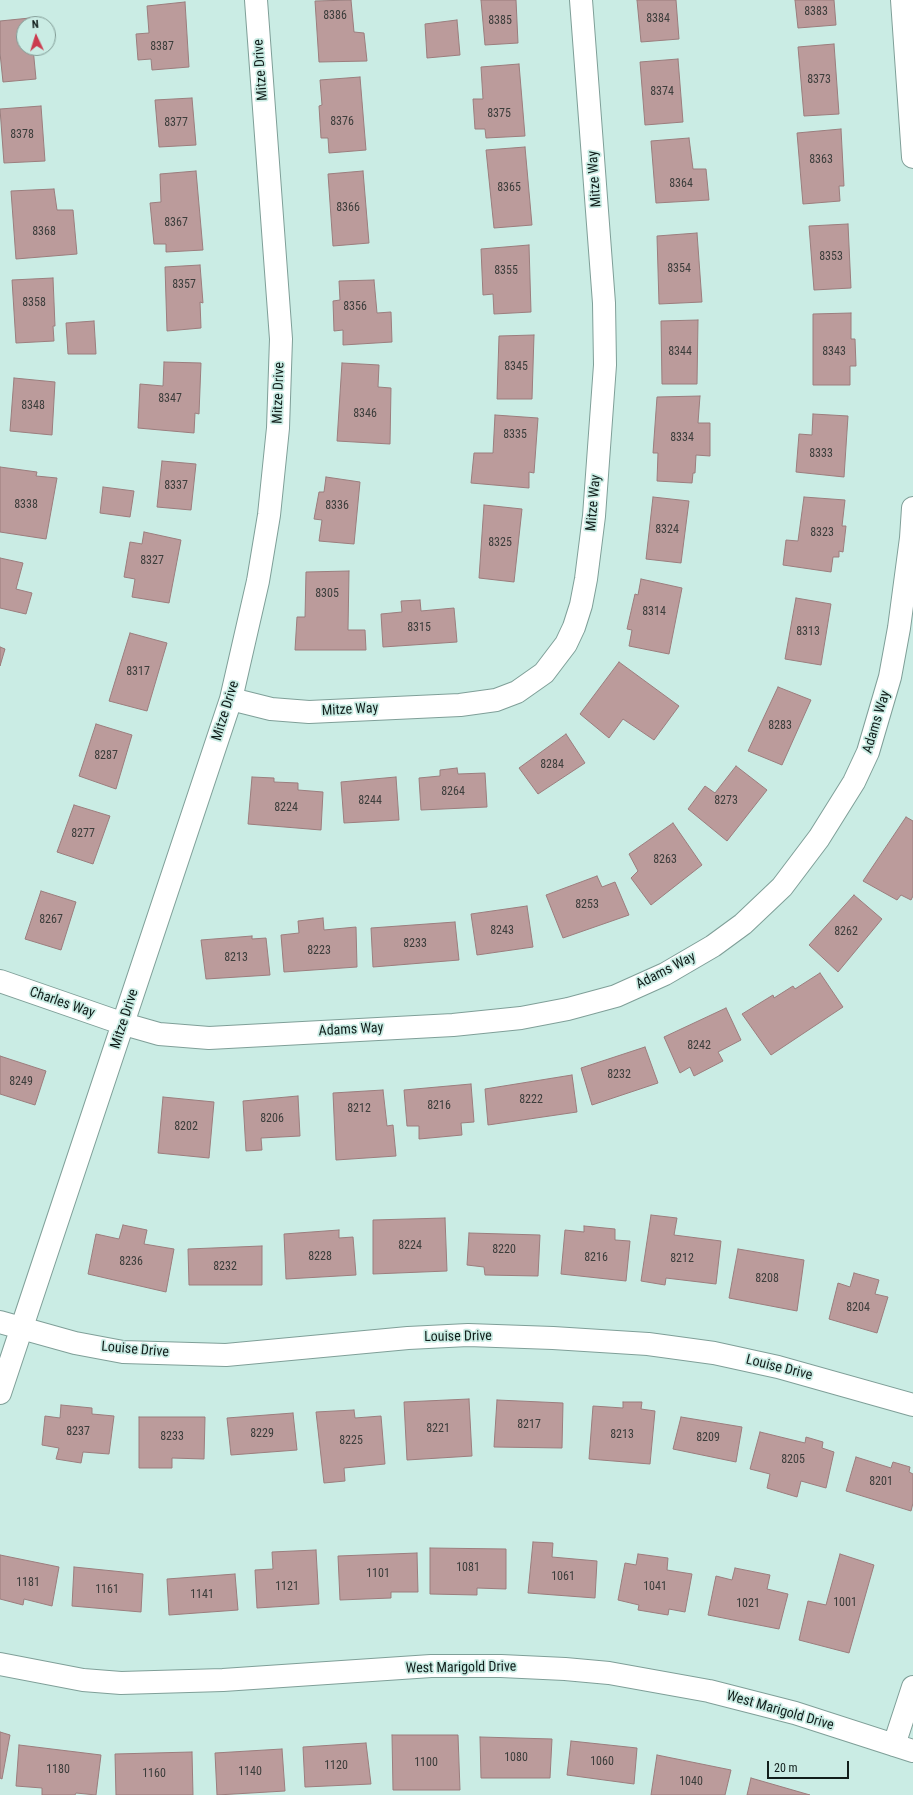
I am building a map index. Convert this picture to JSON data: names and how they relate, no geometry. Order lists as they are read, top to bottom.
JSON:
{
  "streets": {
    "street": [
      "Mitze Drive",
      "Mitze Way",
      "Adams Way",
      "Charles Way",
      "Louise Drive",
      "West Marigold Drive"
    ]
  },
  "crossings": [
    ["Mitze Drive", "Mitze Way"],
    ["Mitze Drive", "Adams Way"],
    ["Mitze Drive", "Charles Way"],
    ["Mitze Drive", "Louise Drive"],
    ["Adams Way", "Charles Way"]
  ],
  "house_numbers": [
    "8383",
    "8386",
    "8384",
    "8385",
    "8387",
    "8373",
    "8374",
    "8375",
    "8376",
    "8377",
    "8378",
    "8363",
    "8364",
    "8365",
    "8366",
    "8367",
    "8368",
    "8353",
    "8354",
    "8355",
    "8357",
    "8358",
    "8356",
    "8344",
    "8343",
    "8345",
    "8347",
    "8348",
    "8346",
    "8335",
    "8334",
    "8333",
    "8337",
    "8338",
    "8336",
    "8324",
    "8323",
    "8325",
    "8327",
    "8305",
    "8314",
    "8315",
    "8313",
    "8317",
    "8283",
    "8287",
    "8284",
    "8264",
    "8244",
    "8273",
    "8224",
    "8277",
    "8263",
    "8253",
    "8267",
    "8243",
    "8262",
    "8233",
    "8223",
    "8213",
    "8242",
    "8232",
    "8249",
    "8222",
    "8216",
    "8212",
    "8206",
    "8202",
    "8224",
    "8220",
    "8228",
    "8216",
    "8212",
    "8236",
    "8232",
    "8208",
    "8204",
    "8217",
    "8221",
    "8237",
    "8229",
    "8213",
    "8233",
    "8209",
    "8225",
    "8205",
    "8201",
    "1081",
    "1101",
    "1061",
    "1181",
    "1121",
    "1041",
    "1161",
    "1141",
    "1001",
    "1021",
    "1080",
    "1060",
    "1100",
    "1120",
    "1180",
    "1140",
    "1160",
    "1040"
  ],
  "scale_bar": "20 m",
  "north": "top"
}
